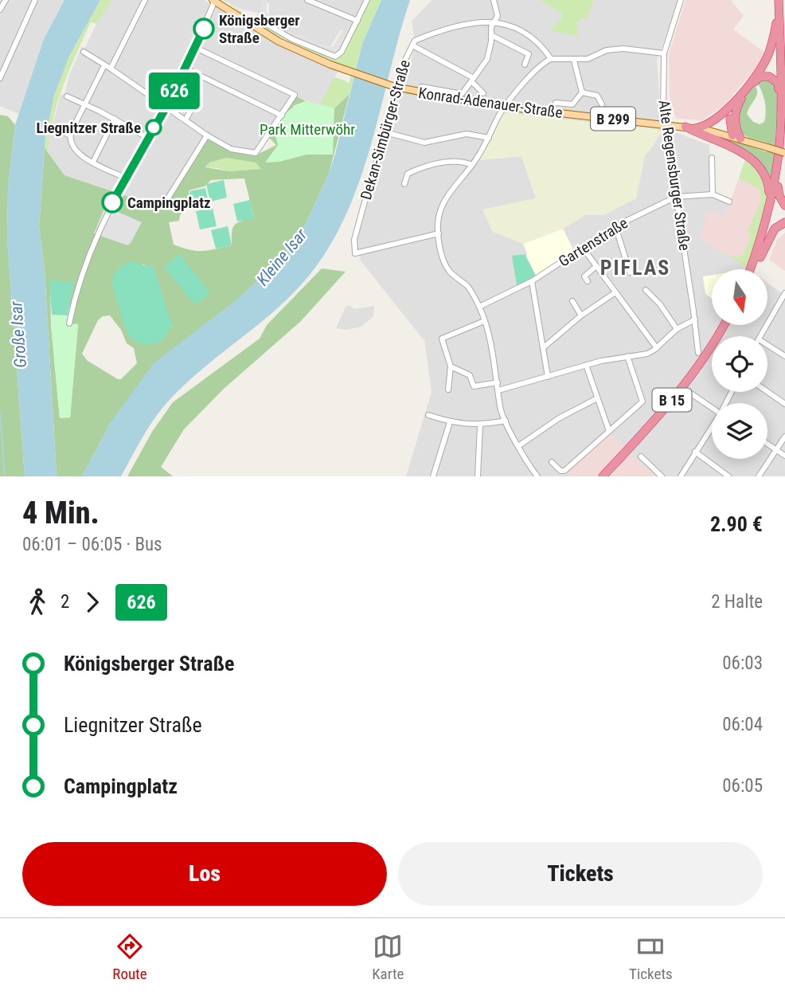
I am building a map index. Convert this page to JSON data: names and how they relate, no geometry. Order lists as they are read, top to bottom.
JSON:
{
  "streets": {
    "highway": ["B 15"],
    "main road": ["Konrad-Adenauer-Straße", "B 299"],
    "street": ["Dekan-Simbürger-Straße", "Alte Regensburger Straße", "Gartenstraße"]
  },
  "crossings": [
    ["Konrad-Adenauer-Straße", "Dekan-Simbürger-Straße"],
    ["Konrad-Adenauer-Straße", "Alte Regensburger Straße"],
    ["Alte Regensburger Straße", "Gartenstraße"]
  ],
  "districts": ["PIFLAS"],
  "water": ["Kleine Isar", "Große Isar"],
  "parks": ["Park Mitterwöhr"],
  "places": ["Königsberger Straße", "Liegnitzer Straße", "Campingplatz"],
  "lines": ["bus line 626"],
  "north": "bottom",
  "page": {
    "on_map": "626",
    "heading": ["4 Min.", "06:01 – 06:05 · Bus", "2.90 €"],
    "legs": ["2", "626", "2 Halte"],
    "list": [
      {
        "name": "Königsberger Straße",
        "value": "06:03"
      },
      {
        "name": "Liegnitzer Straße",
        "value": "06:04"
      },
      {
        "name": "Campingplatz",
        "value": "06:05"
      }
    ],
    "buttons": ["Los", "Tickets"],
    "tabs": ["Route", "Karte", "Tickets"]
  }
}
